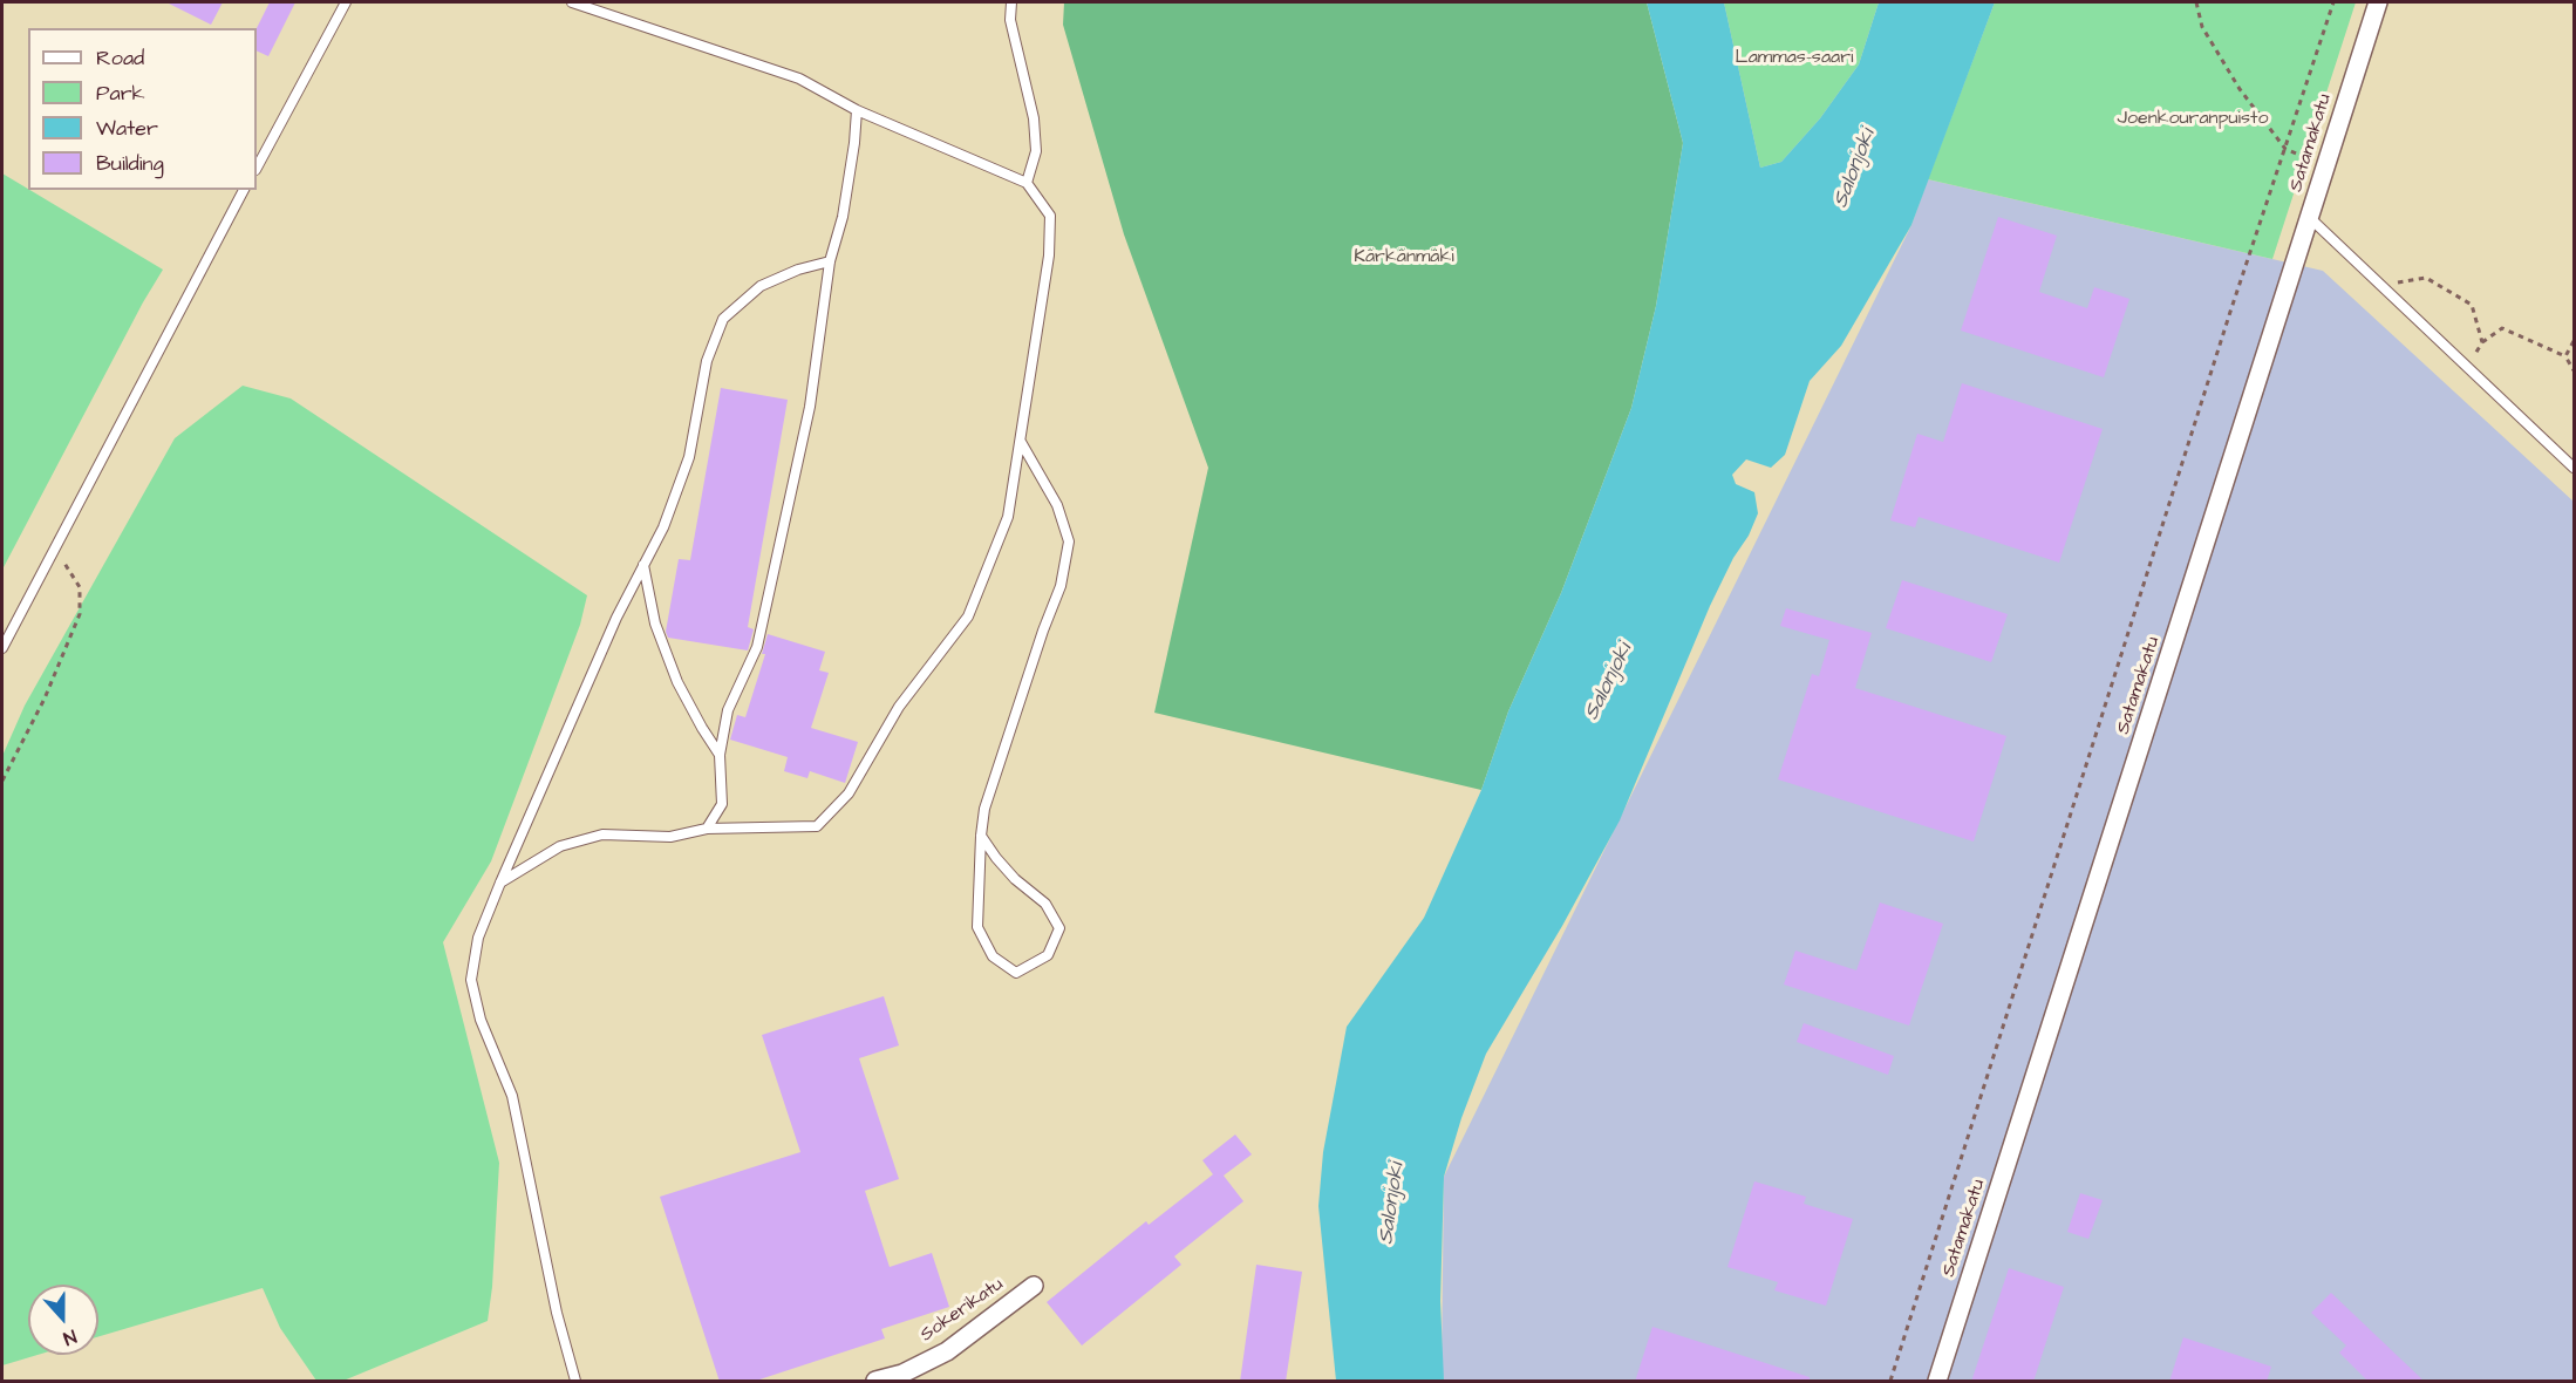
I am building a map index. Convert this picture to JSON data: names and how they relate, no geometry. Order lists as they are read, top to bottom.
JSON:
{
  "streets": {
    "street": ["Satamakatu", "Sokerikatu"]
  },
  "water": ["Salonjoki"],
  "parks": ["Lammas-saari", "Joenkouranpuisto", "Kärkänmäki"],
  "legend": [
    "Road",
    "Park",
    "Water",
    "Building"
  ],
  "north": "bottom"
}
